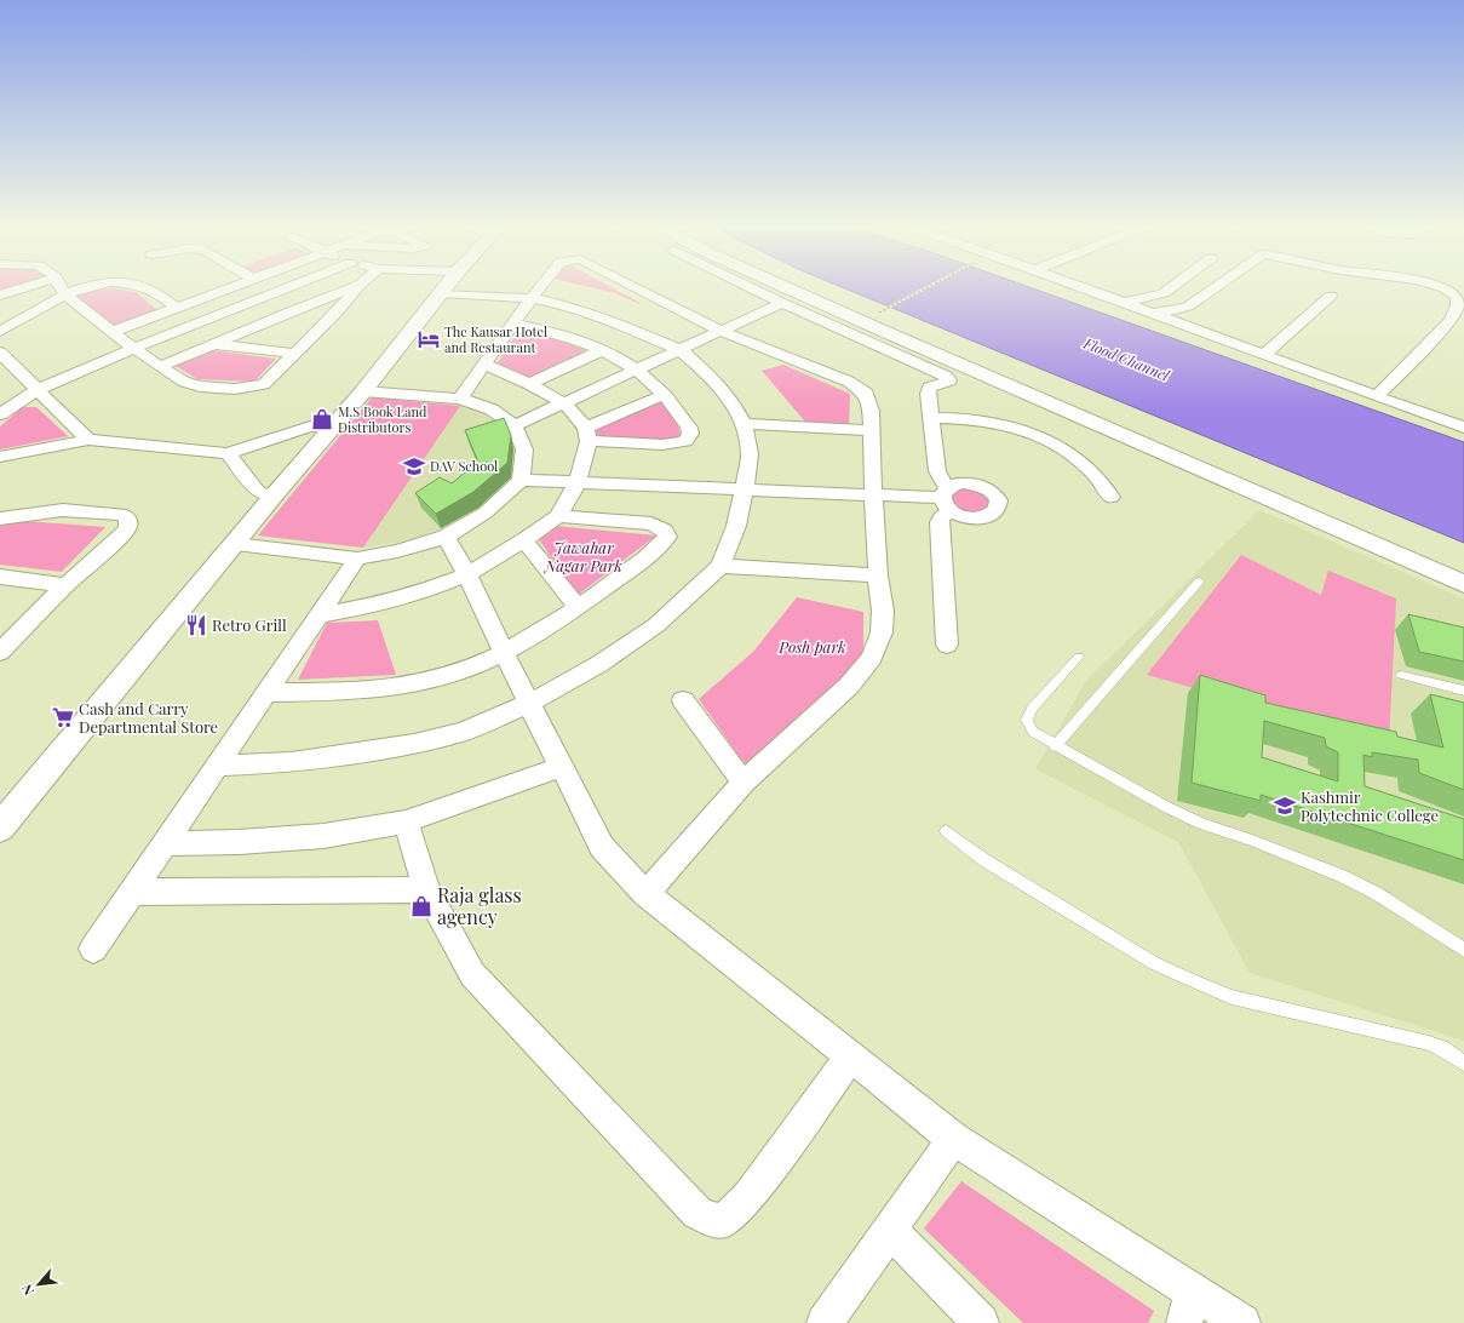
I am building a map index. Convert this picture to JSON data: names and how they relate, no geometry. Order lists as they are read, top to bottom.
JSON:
{
  "water": ["Flood Channel"],
  "parks": ["Jawahar Nagar Park", "Posh park"],
  "places": {
    "hotel": ["The Kausar Hotel and Restaurant"],
    "shop": ["M.S Book Land Distributors", "Raja glass agency"],
    "school or university": ["DAV School", "Kashmir Polytechnic College"],
    "restaurant": ["Retro Grill"],
    "supermarket": ["Cash and Carry Departmental Store"]
  },
  "north": "bottom left"
}
